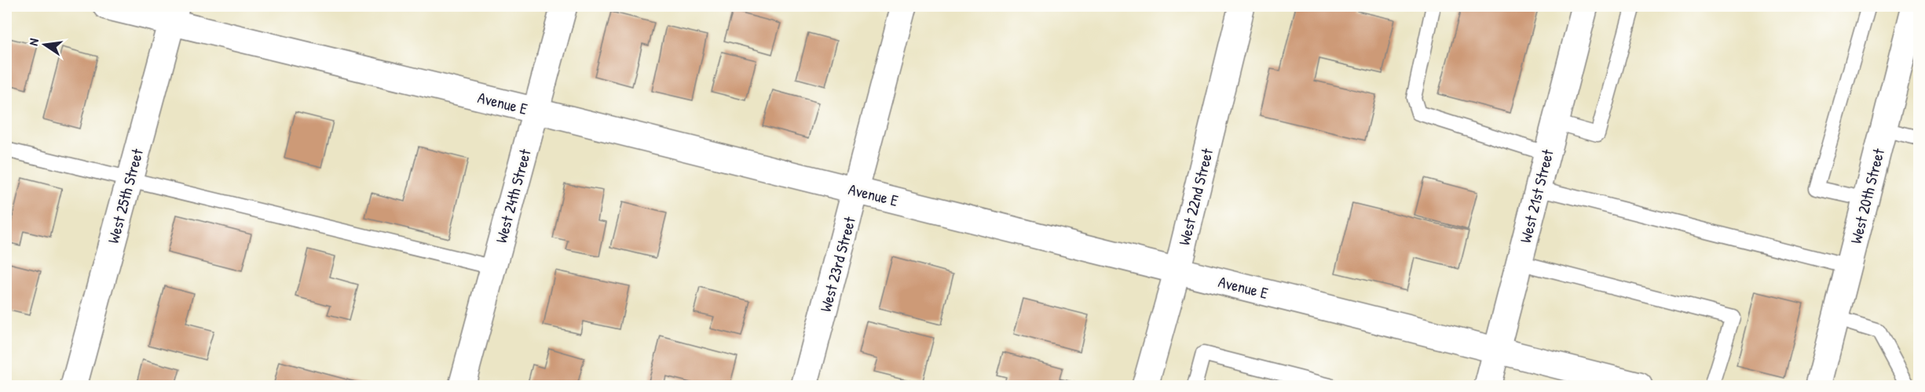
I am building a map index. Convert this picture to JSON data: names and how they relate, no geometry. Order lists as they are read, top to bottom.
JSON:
{
  "streets": {
    "street": [
      "Avenue E",
      "West 25th Street",
      "West 24th Street",
      "West 21st Street",
      "West 20th Street",
      "West 22nd Street",
      "West 23rd Street"
    ]
  },
  "crossings": [
    ["Avenue E", "West 25th Street"],
    ["Avenue E", "West 24th Street"],
    ["Avenue E", "West 21st Street"],
    ["Avenue E", "West 22nd Street"],
    ["Avenue E", "West 23rd Street"]
  ],
  "north": "left"
}
